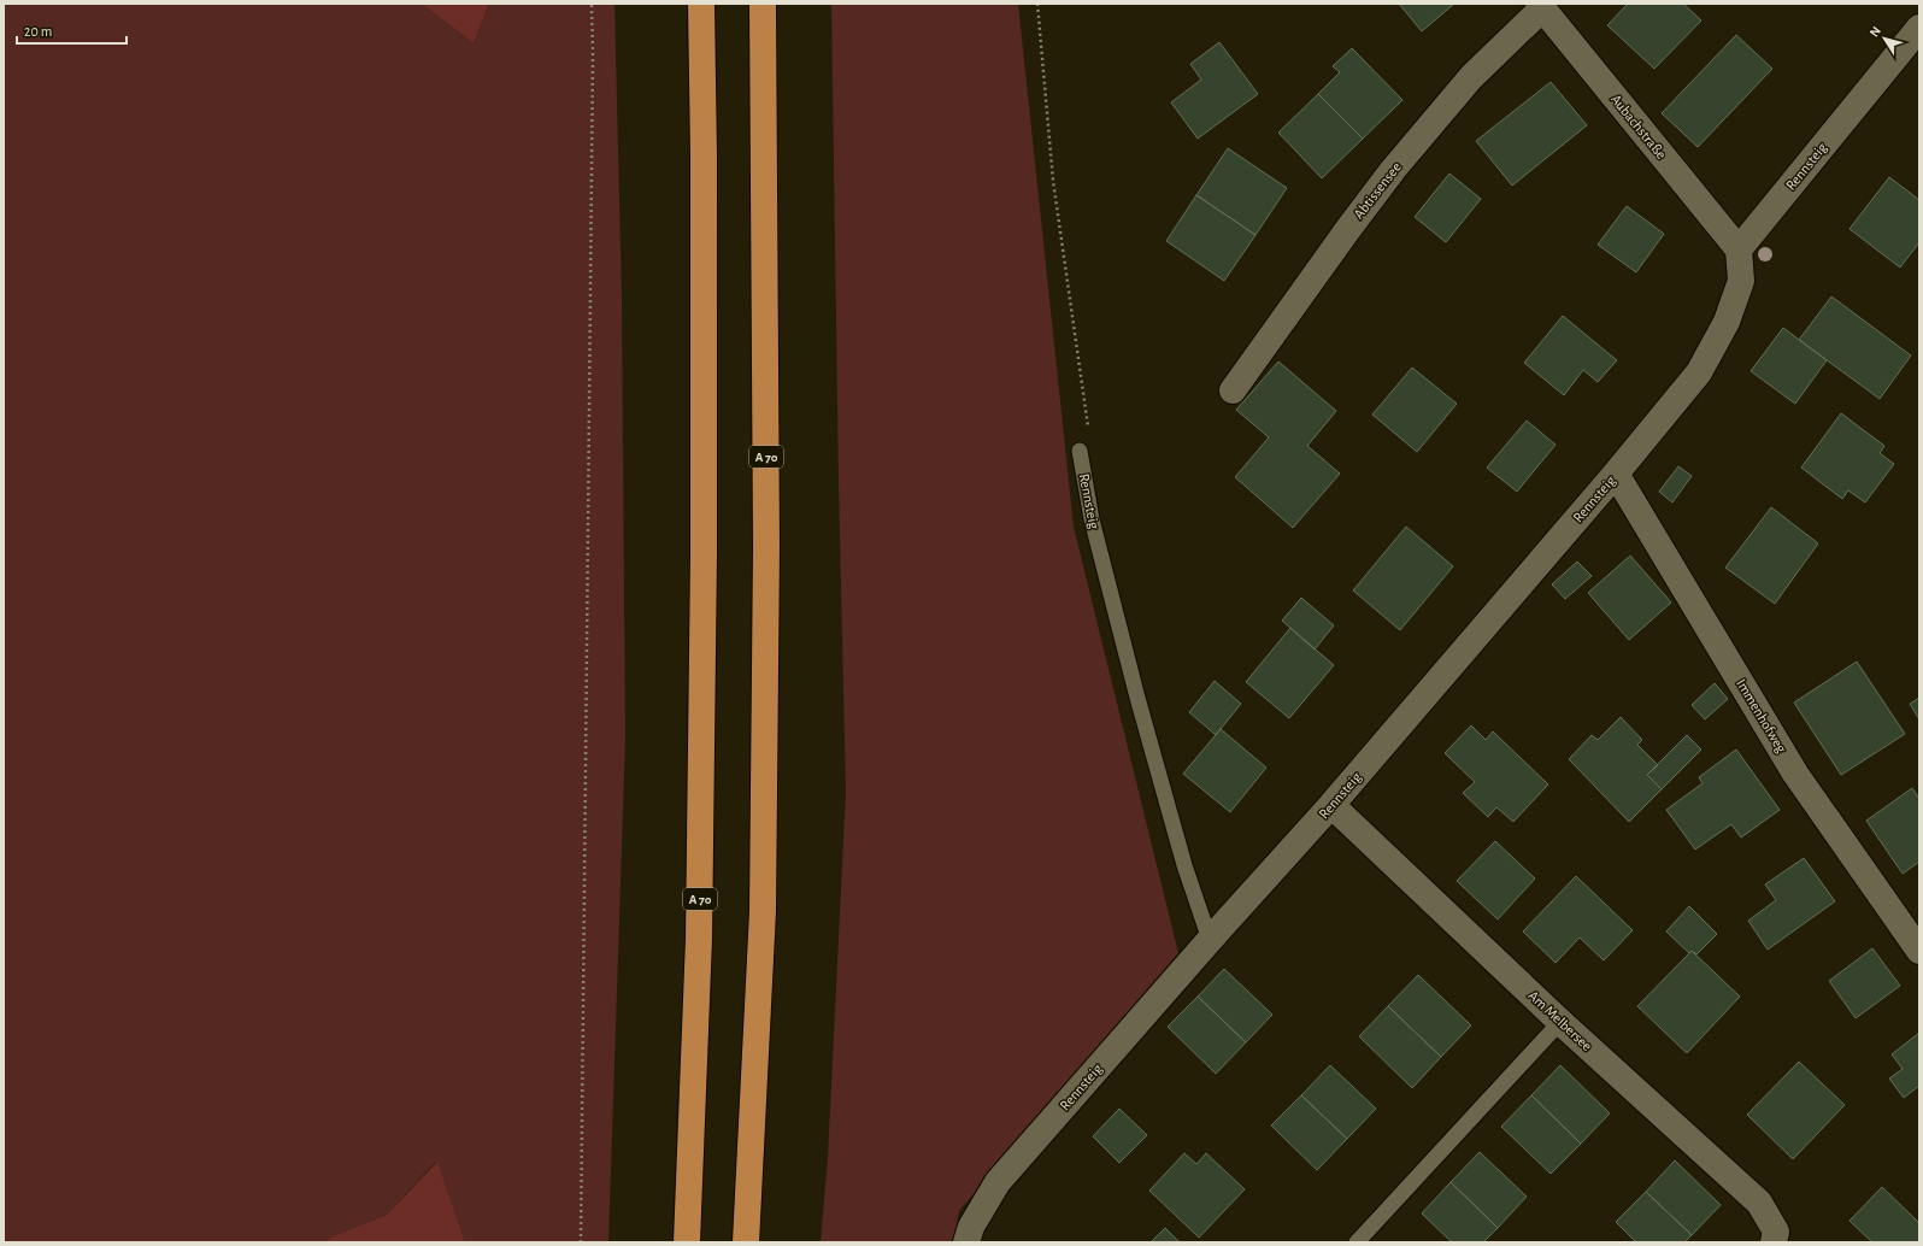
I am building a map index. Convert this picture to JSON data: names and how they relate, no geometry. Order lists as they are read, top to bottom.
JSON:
{
  "streets": {
    "highway": ["A 70"],
    "street": [
      "Aubachstraße",
      "Rennsteig",
      "Abtissensee",
      "Immenhofweg",
      "Am Melbersee"
    ]
  },
  "crossings": [
    ["Aubachstraße", "Rennsteig"],
    ["Aubachstraße", "Abtissensee"],
    ["Rennsteig", "Immenhofweg"],
    ["Rennsteig", "Am Melbersee"]
  ],
  "scale_bar": "20 m",
  "north": "top left"
}
